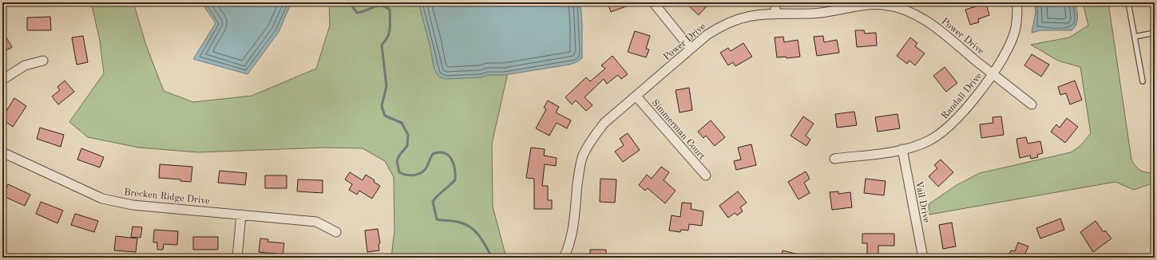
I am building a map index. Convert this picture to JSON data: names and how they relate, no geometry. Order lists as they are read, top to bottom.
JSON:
{
  "streets": {
    "street": [
      "Power Drive",
      "Randall Drive",
      "Simmerman Court",
      "Brecken Ridge Drive",
      "Vail Drive"
    ]
  },
  "crossings": [
    ["Power Drive", "Randall Drive"],
    ["Power Drive", "Simmerman Court"],
    ["Randall Drive", "Vail Drive"]
  ]
}
